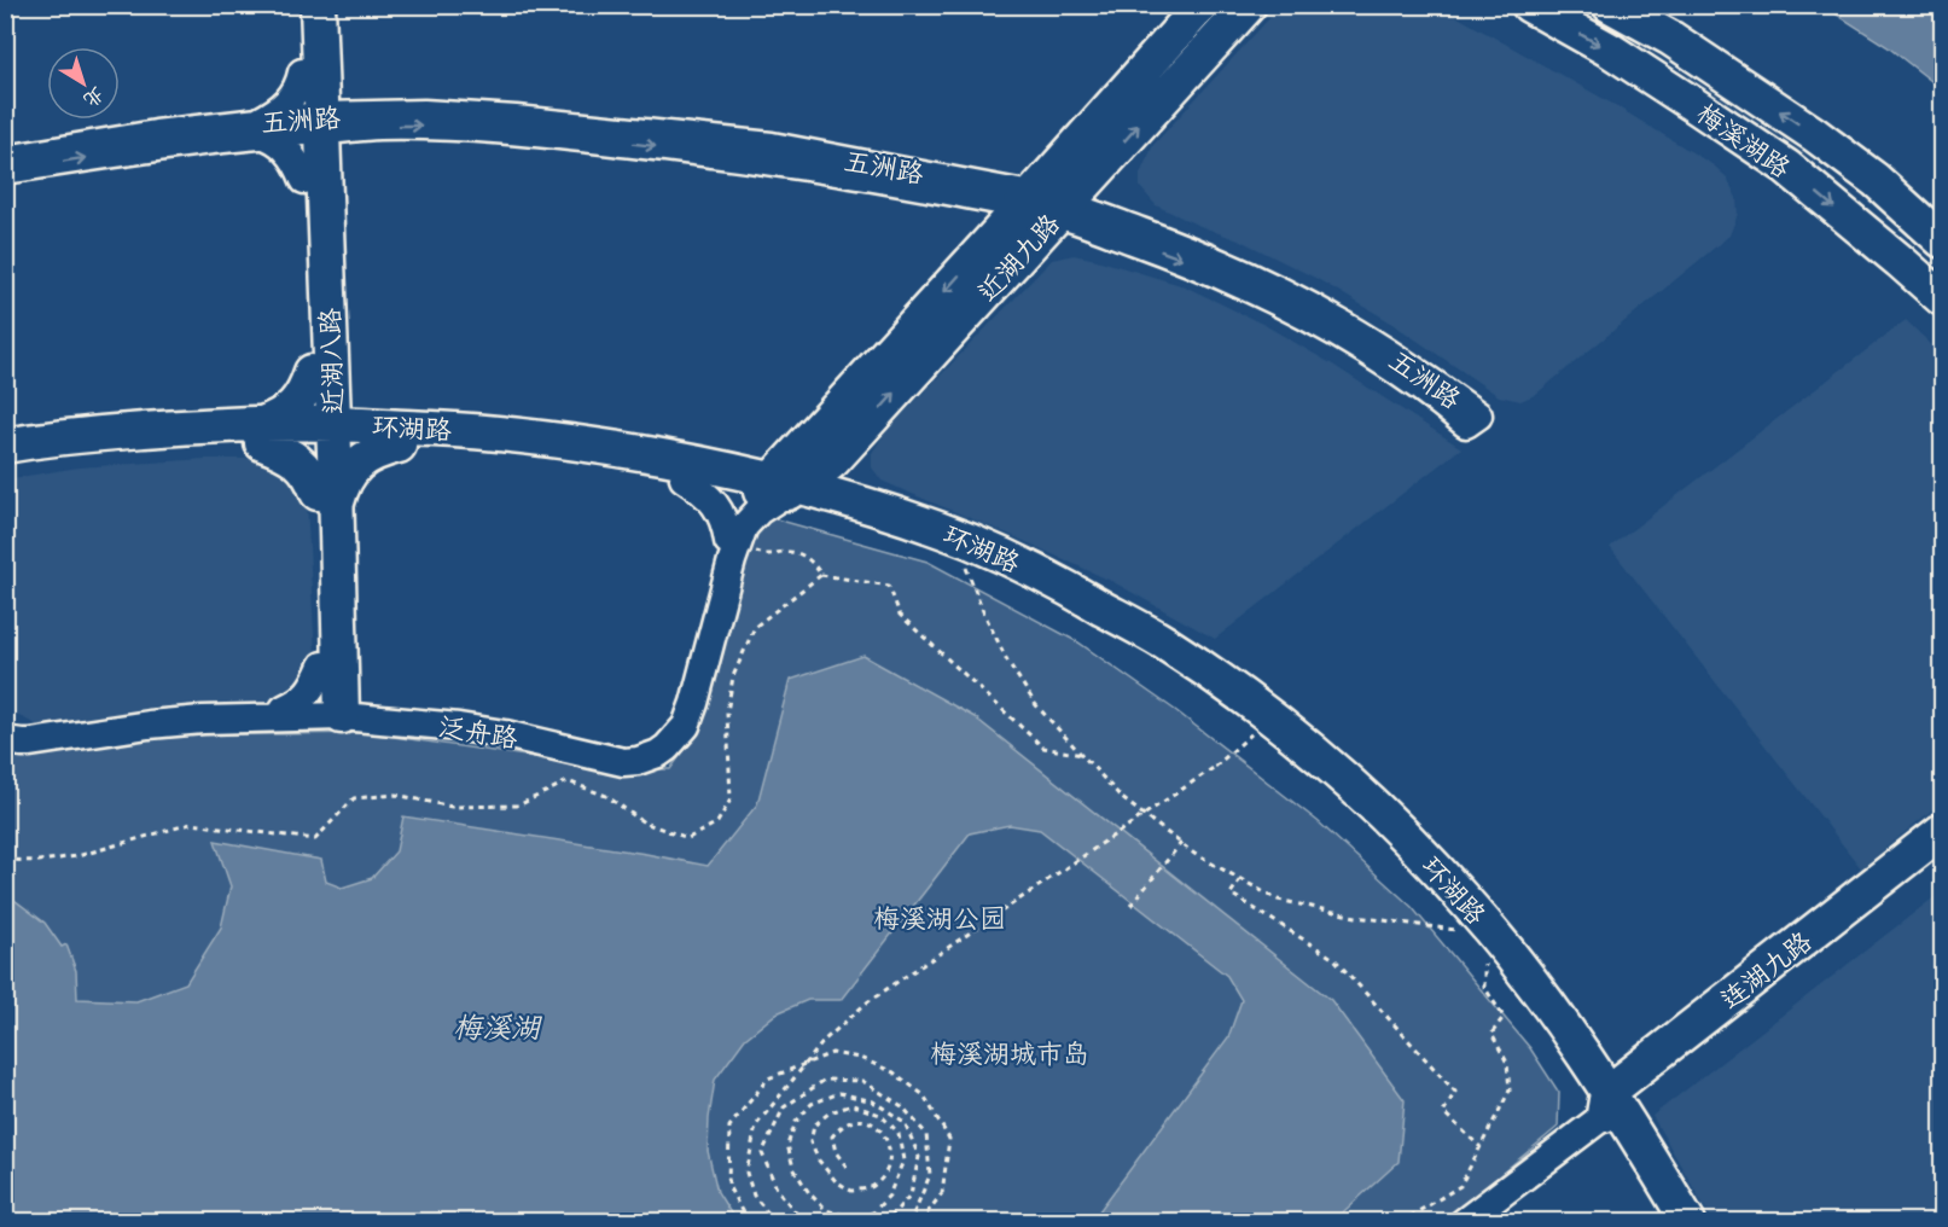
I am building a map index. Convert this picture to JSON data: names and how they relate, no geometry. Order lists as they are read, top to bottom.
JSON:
{
  "streets": {
    "main road": [
      "梅溪湖路",
      "近湖九路",
      "近湖八路",
      "环湖路",
      "连湖九路"
    ],
    "street": ["五洲路", "泛舟路"]
  },
  "crossings": [
    ["五洲路", "近湖九路"],
    ["五洲路", "近湖八路"],
    ["近湖九路", "环湖路"],
    ["近湖九路", "泛舟路"],
    ["近湖八路", "环湖路"],
    ["近湖八路", "泛舟路"],
    ["环湖路", "泛舟路"],
    ["环湖路", "连湖九路"]
  ],
  "water": ["梅溪湖"],
  "parks": ["梅溪湖公园", "梅溪湖城市岛"],
  "north": "bottom right"
}
